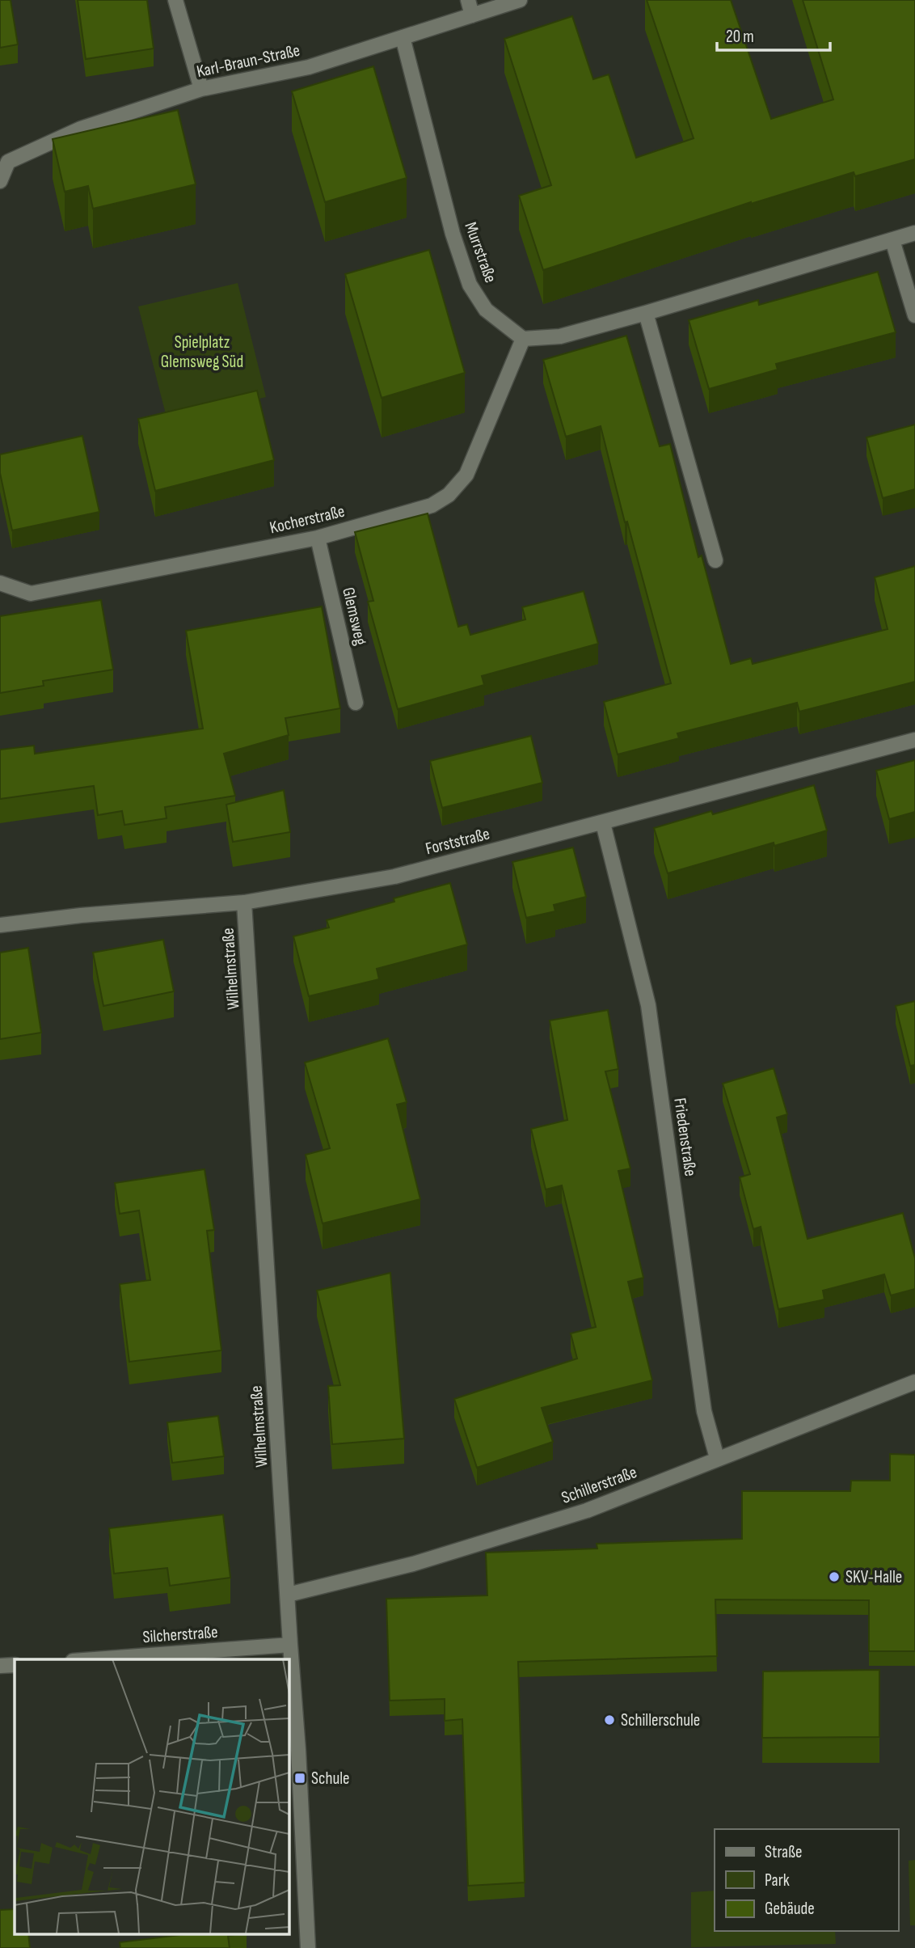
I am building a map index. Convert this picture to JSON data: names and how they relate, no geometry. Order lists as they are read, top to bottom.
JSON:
{
  "streets": {
    "street": [
      "Karl-Braun-Straße",
      "Murrstraße",
      "Kocherstraße",
      "Glemsweg",
      "Forststraße",
      "Wilhelmstraße",
      "Friedenstraße",
      "Schillerstraße",
      "Silcherstraße"
    ]
  },
  "crossings": [
    ["Karl-Braun-Straße", "Murrstraße"],
    ["Murrstraße", "Kocherstraße"],
    ["Kocherstraße", "Glemsweg"],
    ["Forststraße", "Wilhelmstraße"],
    ["Forststraße", "Friedenstraße"],
    ["Wilhelmstraße", "Schillerstraße"],
    ["Wilhelmstraße", "Silcherstraße"],
    ["Friedenstraße", "Schillerstraße"]
  ],
  "parks": ["Spielplatz Glemsweg Süd"],
  "places": {
    "other": ["SKV-Halle", "Schillerschule"],
    "transit": ["Schule"]
  },
  "legend": ["Straße", "Park", "Gebäude"],
  "scale_bar": "20 m"
}
